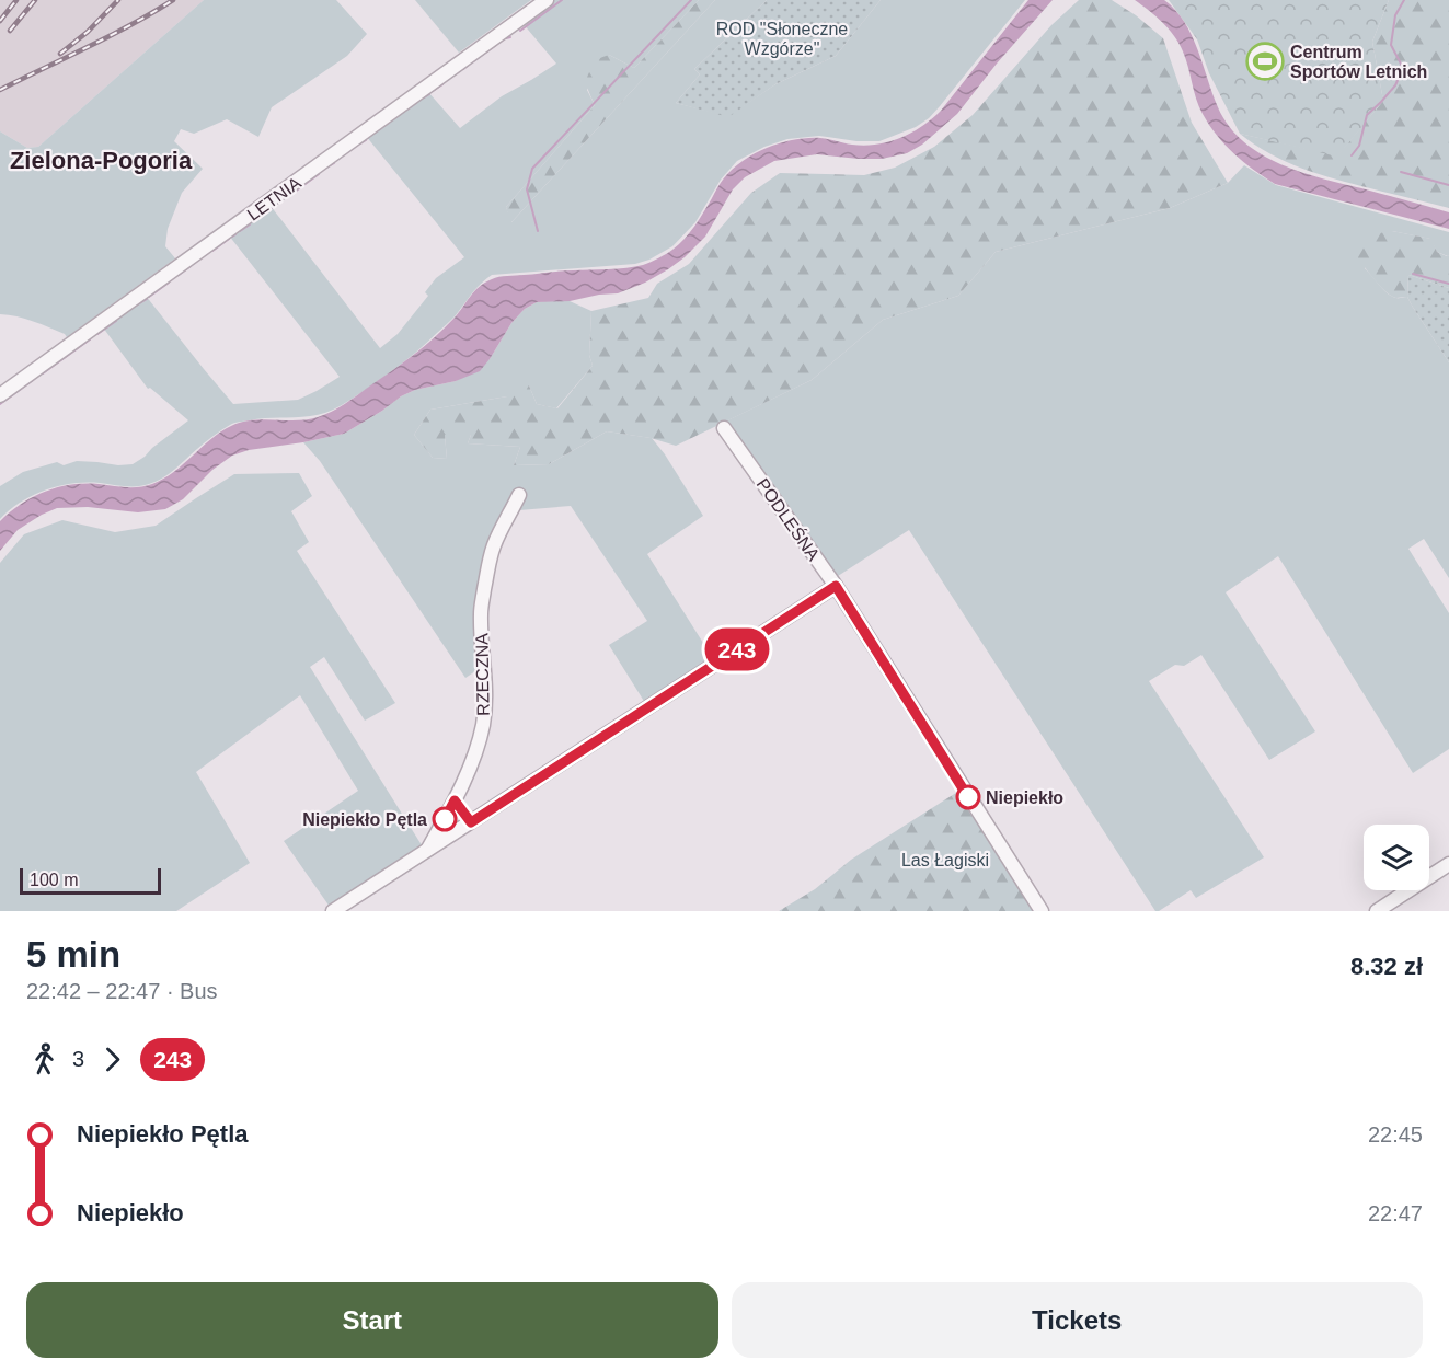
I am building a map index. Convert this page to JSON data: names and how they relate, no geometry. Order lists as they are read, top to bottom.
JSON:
{
  "streets": {
    "street": ["LETNIA", "PODLEŚNA", "RZECZNA"]
  },
  "districts": ["Zielona-Pogoria"],
  "parks": ["ROD \"Słoneczne Wzgórze\"", "Las Łagiski"],
  "places": {
    "sports": ["Centrum Sportów Letnich"],
    "other": ["Niepiekło", "Niepiekło Pętla"]
  },
  "lines": ["bus line 243"],
  "scale_bar": "100 m",
  "page": {
    "on_map": "243",
    "scale": "100 m",
    "heading": ["5 min", "22:42 – 22:47 · Bus", "8.32 zł"],
    "legs": ["3", "243"],
    "list": [
      {
        "name": "Niepiekło Pętla",
        "value": "22:45"
      },
      {
        "name": "Niepiekło",
        "value": "22:47"
      }
    ],
    "buttons": ["Start", "Tickets"]
  }
}
